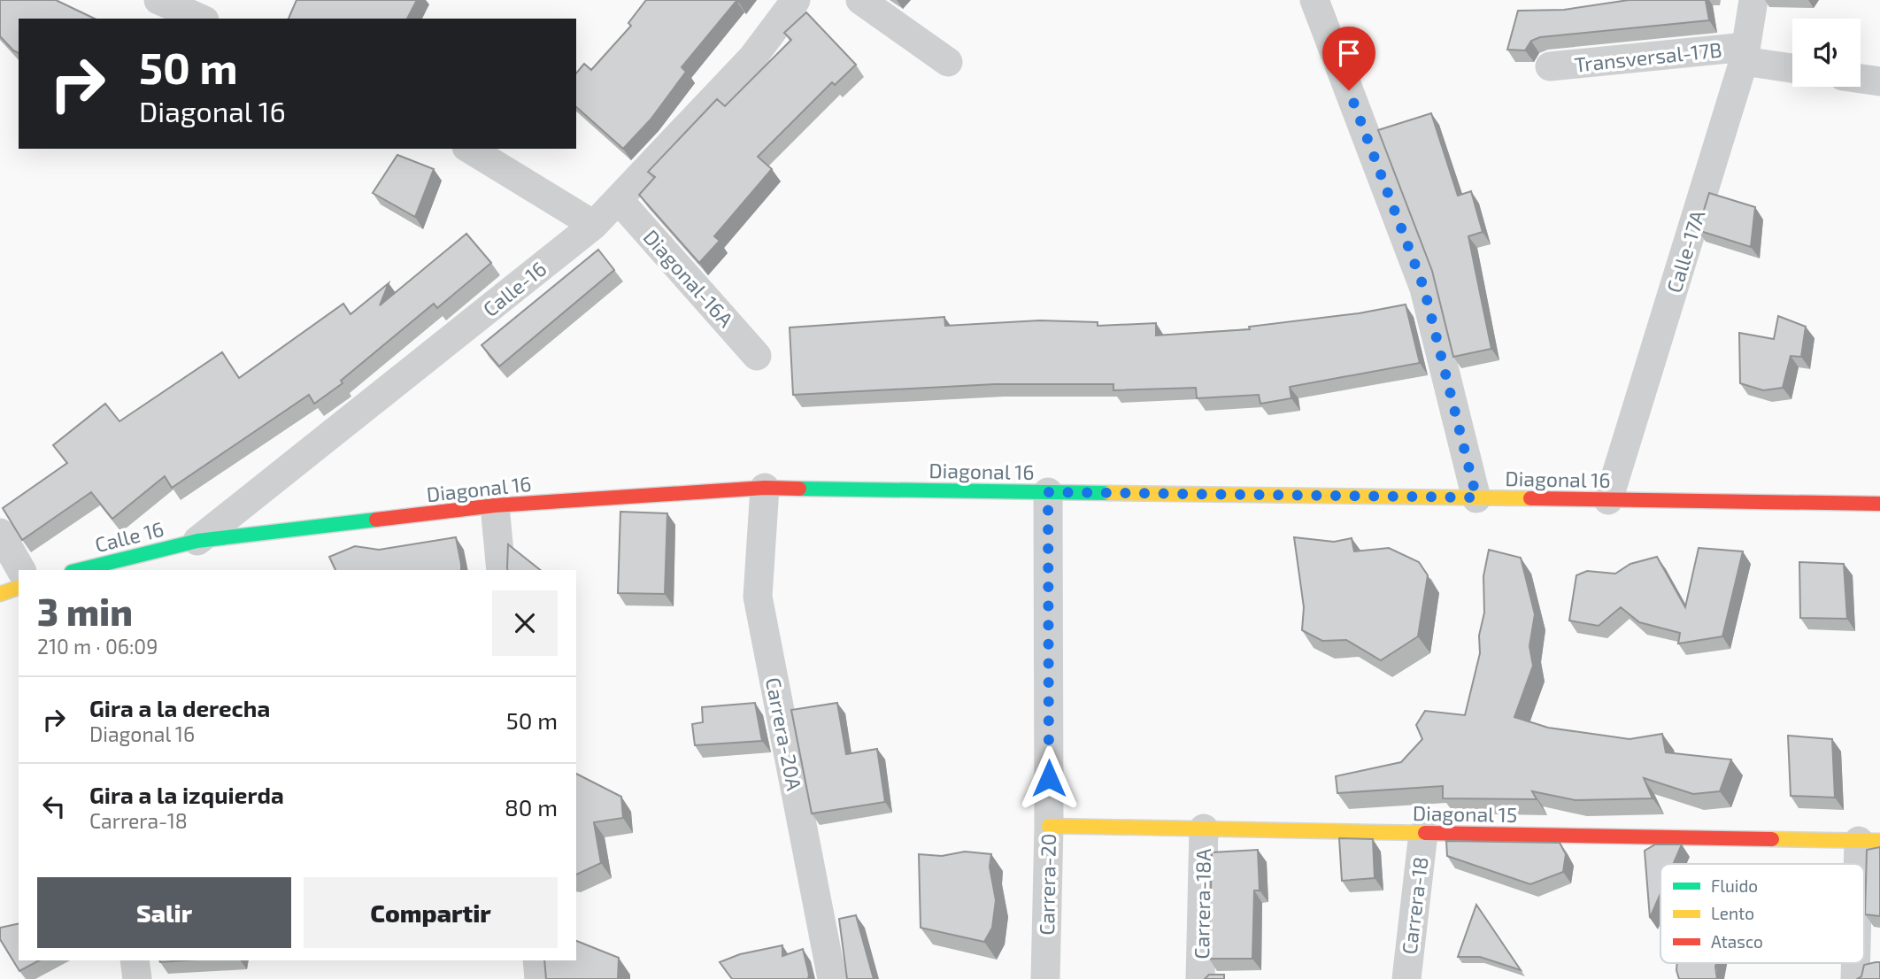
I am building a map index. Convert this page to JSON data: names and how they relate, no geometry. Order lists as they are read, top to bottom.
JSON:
{
  "streets": {
    "street": [
      "Transversal-17B",
      "Calle-17A",
      "Diagonal-16A",
      "Calle-16",
      "Diagonal 16",
      "Calle 16",
      "Carrera-20A",
      "Diagonal 15",
      "Carrera-20",
      "Carrera-18A",
      "Carrera-18"
    ]
  },
  "crossings": [
    ["Transversal-17B", "Calle-17A"],
    ["Calle-17A", "Diagonal 16"],
    ["Diagonal-16A", "Calle-16"],
    ["Calle-16", "Diagonal 16"],
    ["Calle-16", "Calle 16"],
    ["Diagonal 16", "Calle 16"],
    ["Diagonal 16", "Carrera-20A"],
    ["Diagonal 16", "Carrera-20"],
    ["Diagonal 15", "Carrera-20"],
    ["Diagonal 15", "Carrera-18A"],
    ["Diagonal 15", "Carrera-18"]
  ],
  "legend": ["Fluido", "Lento", "Atasco"],
  "page": {
    "turn": ["50 m", "Diagonal 16"],
    "heading": ["3 min", "210 m · 06:09"],
    "list": [
      {
        "name": "Gira a la derecha",
        "note": "Diagonal 16",
        "value": "50 m"
      },
      {
        "name": "Gira a la izquierda",
        "note": "Carrera-18",
        "value": "80 m"
      }
    ],
    "buttons": ["Salir", "Compartir"]
  }
}
